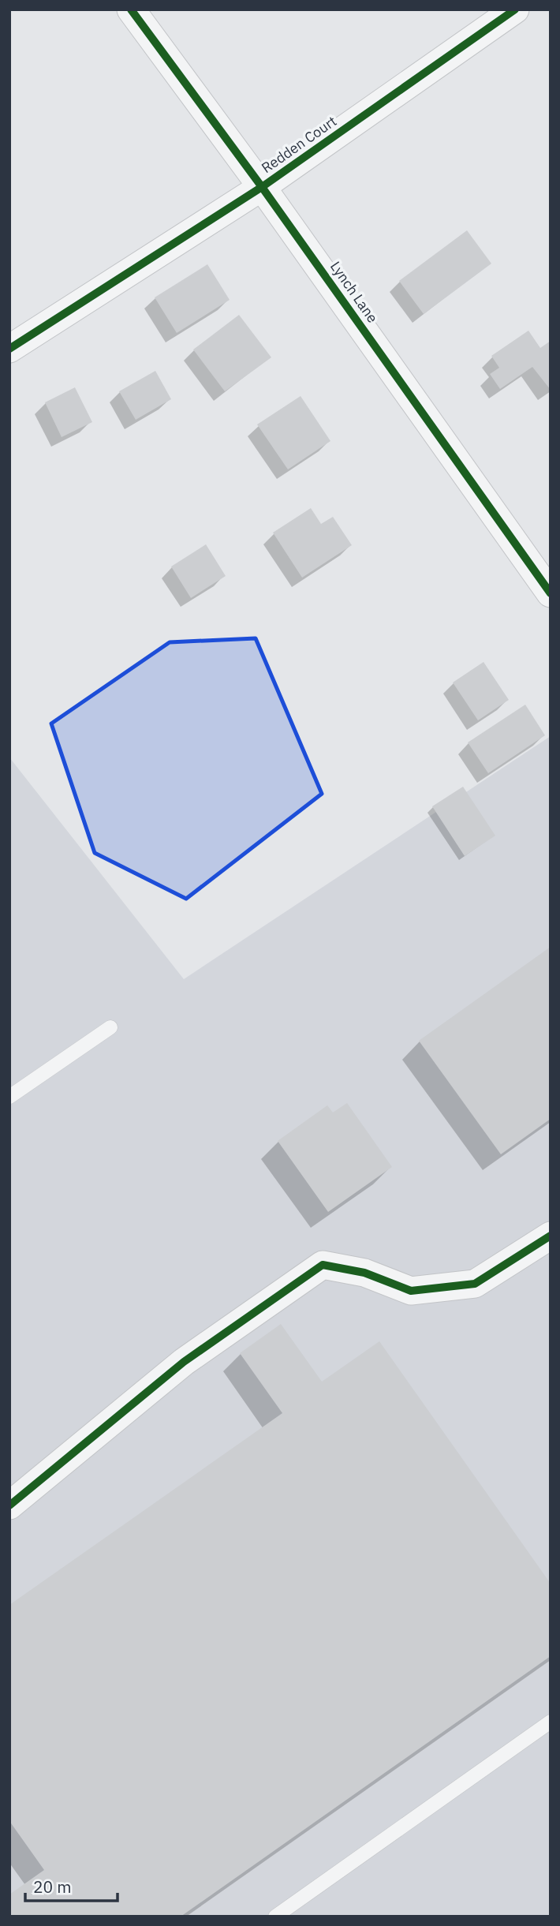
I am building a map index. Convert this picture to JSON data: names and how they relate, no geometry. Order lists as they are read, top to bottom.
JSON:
{
  "streets": {
    "street": ["Redden Court", "Lynch Lane"]
  },
  "crossings": [
    ["Redden Court", "Lynch Lane"]
  ],
  "scale_bar": "20 m"
}
